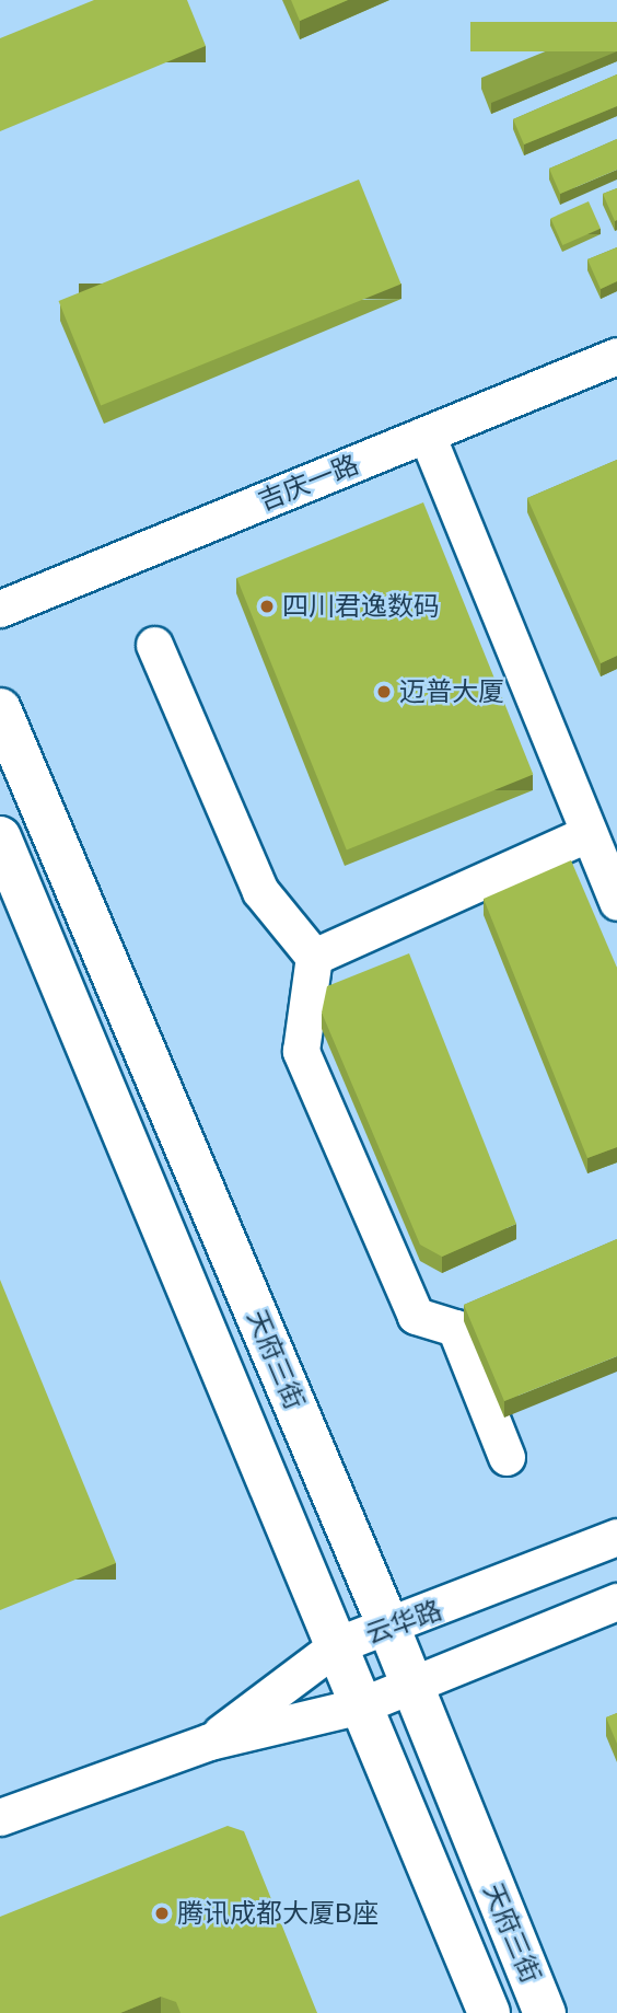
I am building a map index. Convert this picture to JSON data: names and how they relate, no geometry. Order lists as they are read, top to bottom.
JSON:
{
  "streets": {
    "street": ["吉庆一路", "天府三街", "云华路"]
  },
  "crossings": [
    ["天府三街", "云华路"]
  ],
  "places": ["四川君逸数码", "迈普大厦", "腾讯成都大厦B座"]
}
